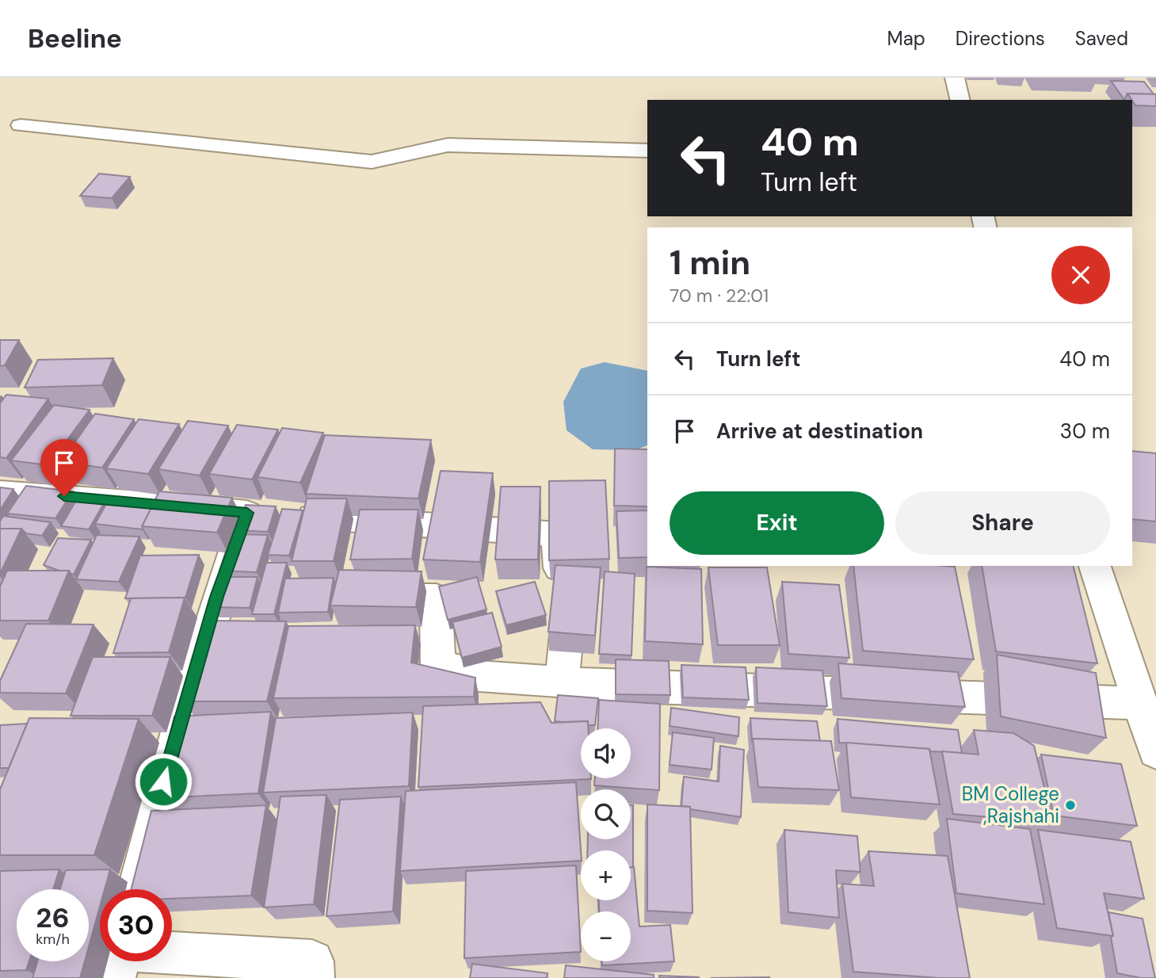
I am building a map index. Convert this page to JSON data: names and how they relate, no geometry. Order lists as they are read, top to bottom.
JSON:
{
  "places": ["BM College ,Rajshahi"],
  "page": {
    "header": "Beeline",
    "nav": ["Map", "Directions", "Saved"],
    "turn": ["40 m", "Turn left"],
    "heading": ["1 min", "70 m · 22:01"],
    "list": [
      {
        "name": "Turn left",
        "value": "40 m"
      },
      {
        "name": "Arrive at destination",
        "value": "30 m"
      }
    ],
    "buttons": ["Exit", "Share"],
    "map_buttons": ["+", "−"],
    "speed": "26 km/h",
    "limit": "30"
  }
}
